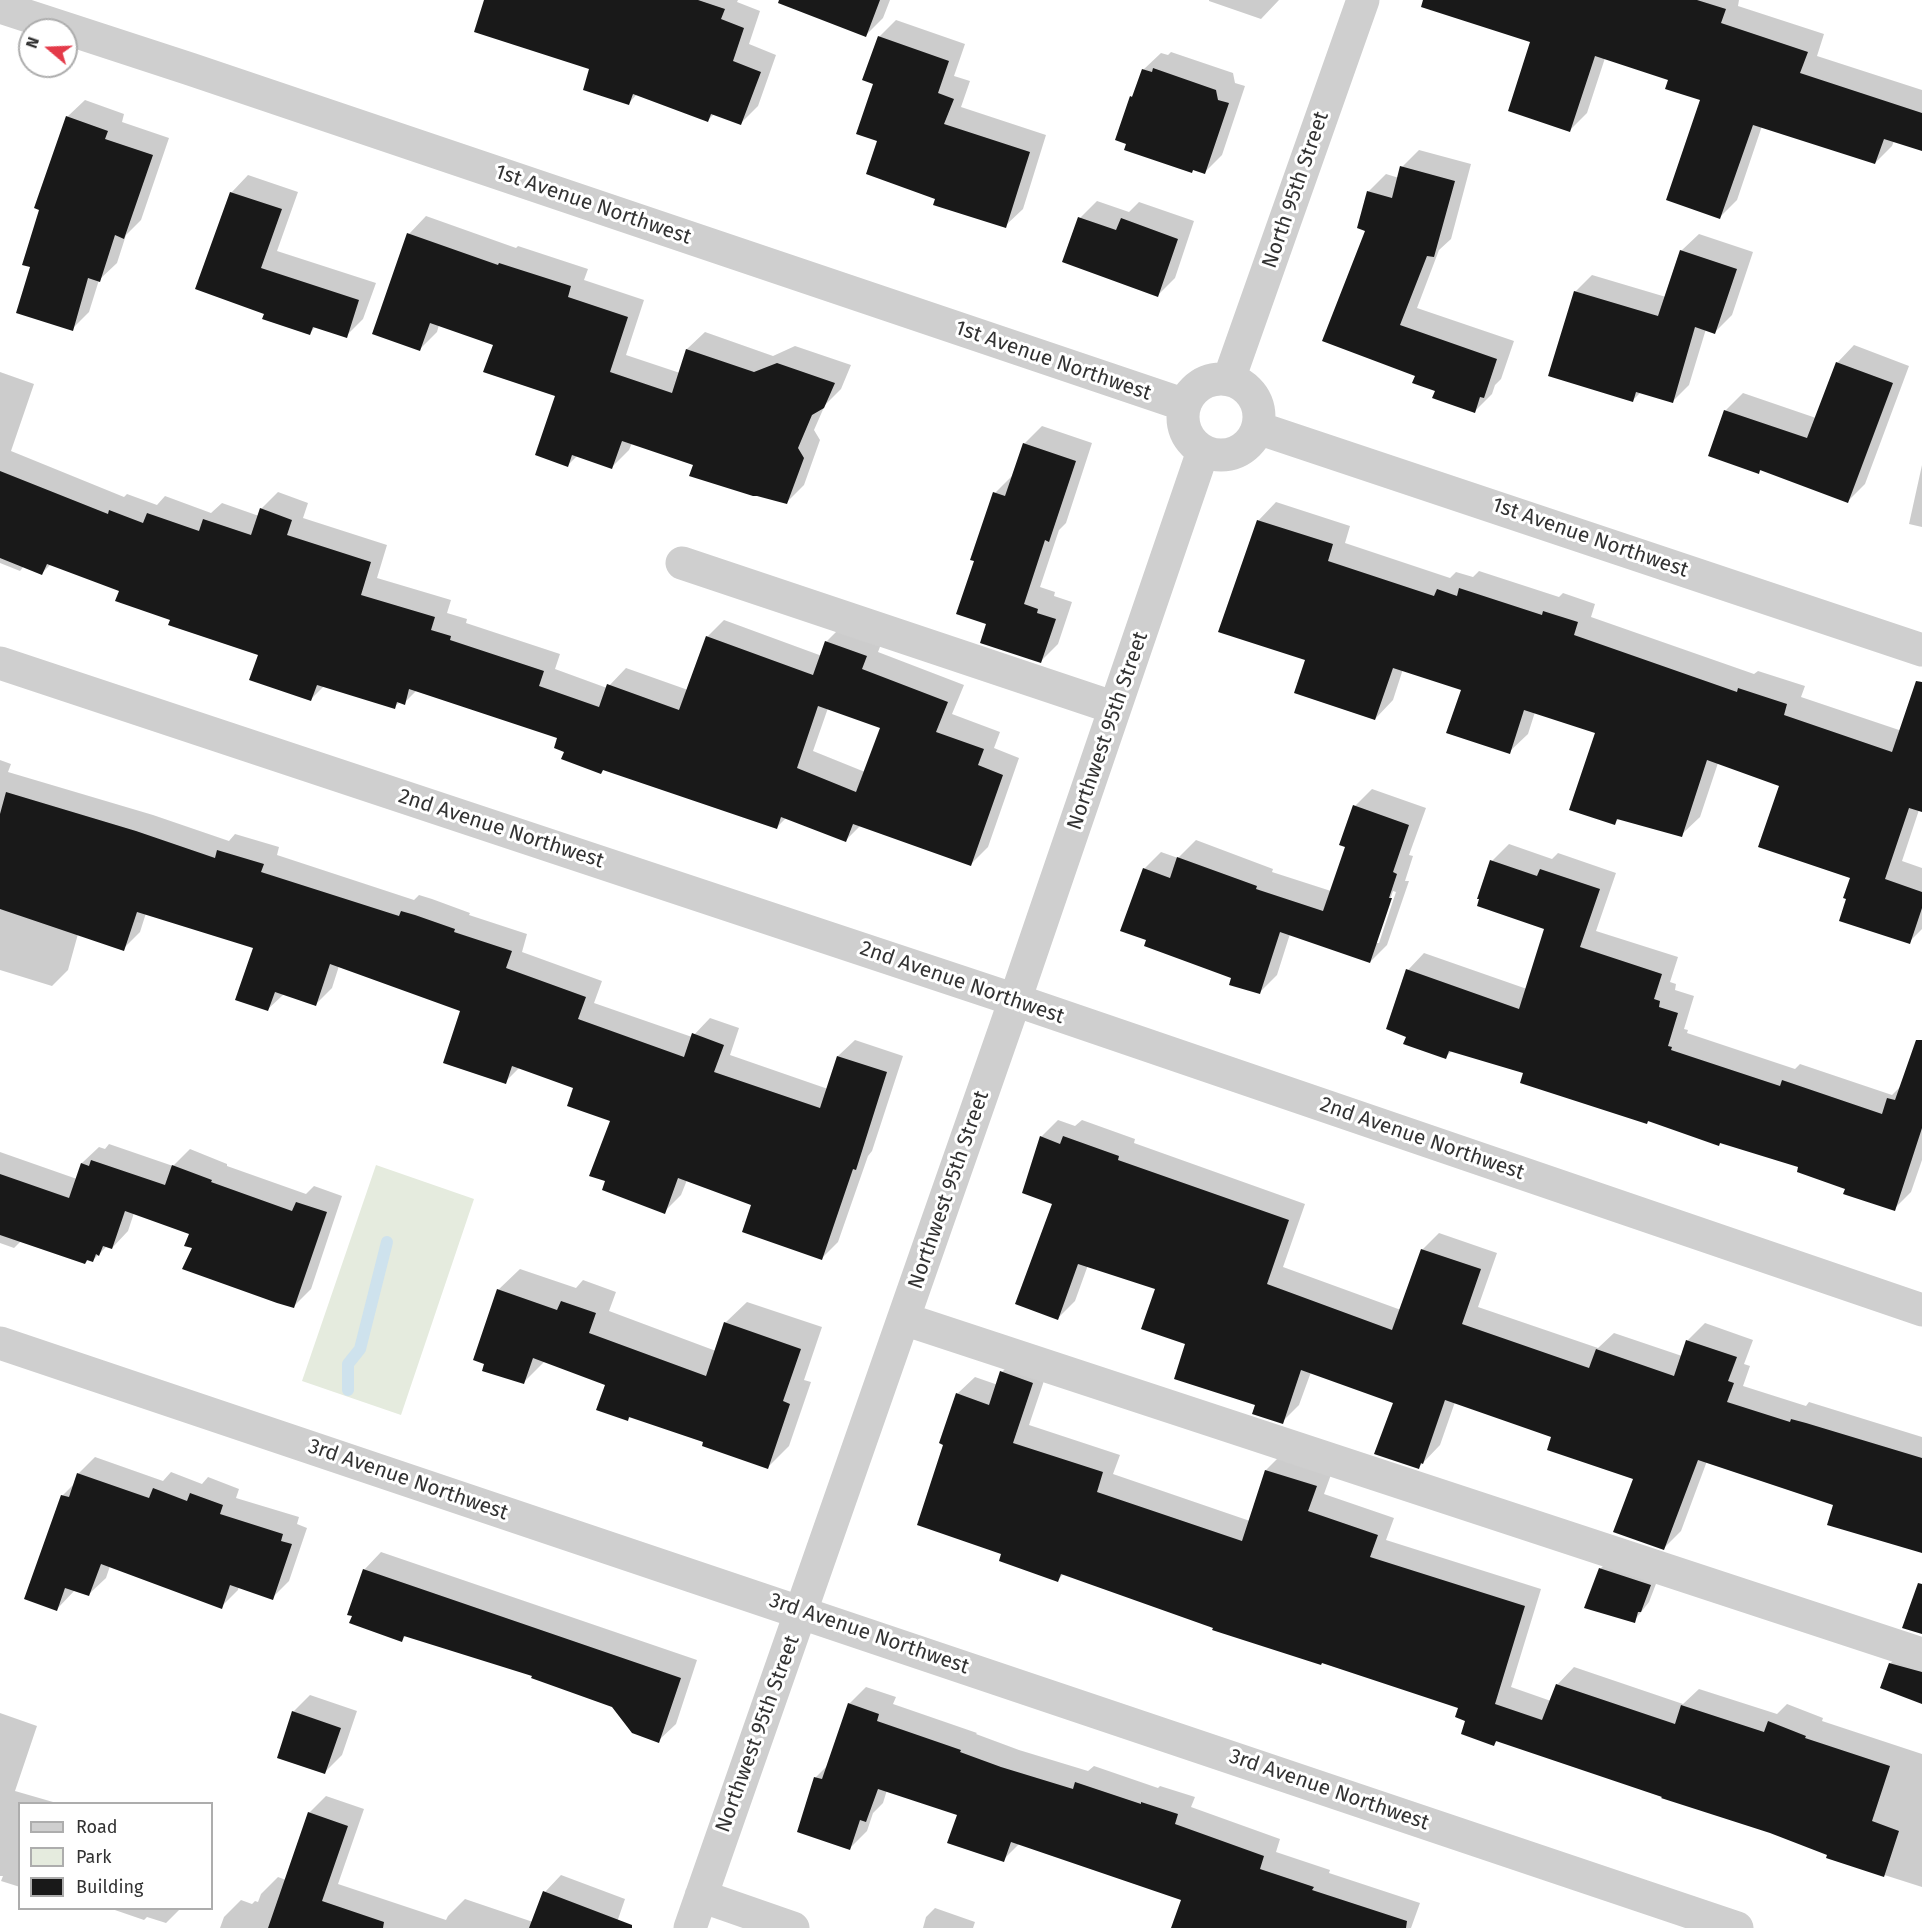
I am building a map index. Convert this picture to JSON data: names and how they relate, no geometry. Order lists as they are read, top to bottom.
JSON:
{
  "streets": {
    "street": [
      "North 95th Street",
      "1st Avenue Northwest",
      "Northwest 95th Street",
      "2nd Avenue Northwest",
      "3rd Avenue Northwest"
    ]
  },
  "crossings": [
    ["North 95th Street", "1st Avenue Northwest"],
    ["North 95th Street", "Northwest 95th Street"],
    ["1st Avenue Northwest", "Northwest 95th Street"],
    ["Northwest 95th Street", "2nd Avenue Northwest"],
    ["Northwest 95th Street", "3rd Avenue Northwest"]
  ],
  "legend": ["Road", "Park", "Building"],
  "north": "left"
}
